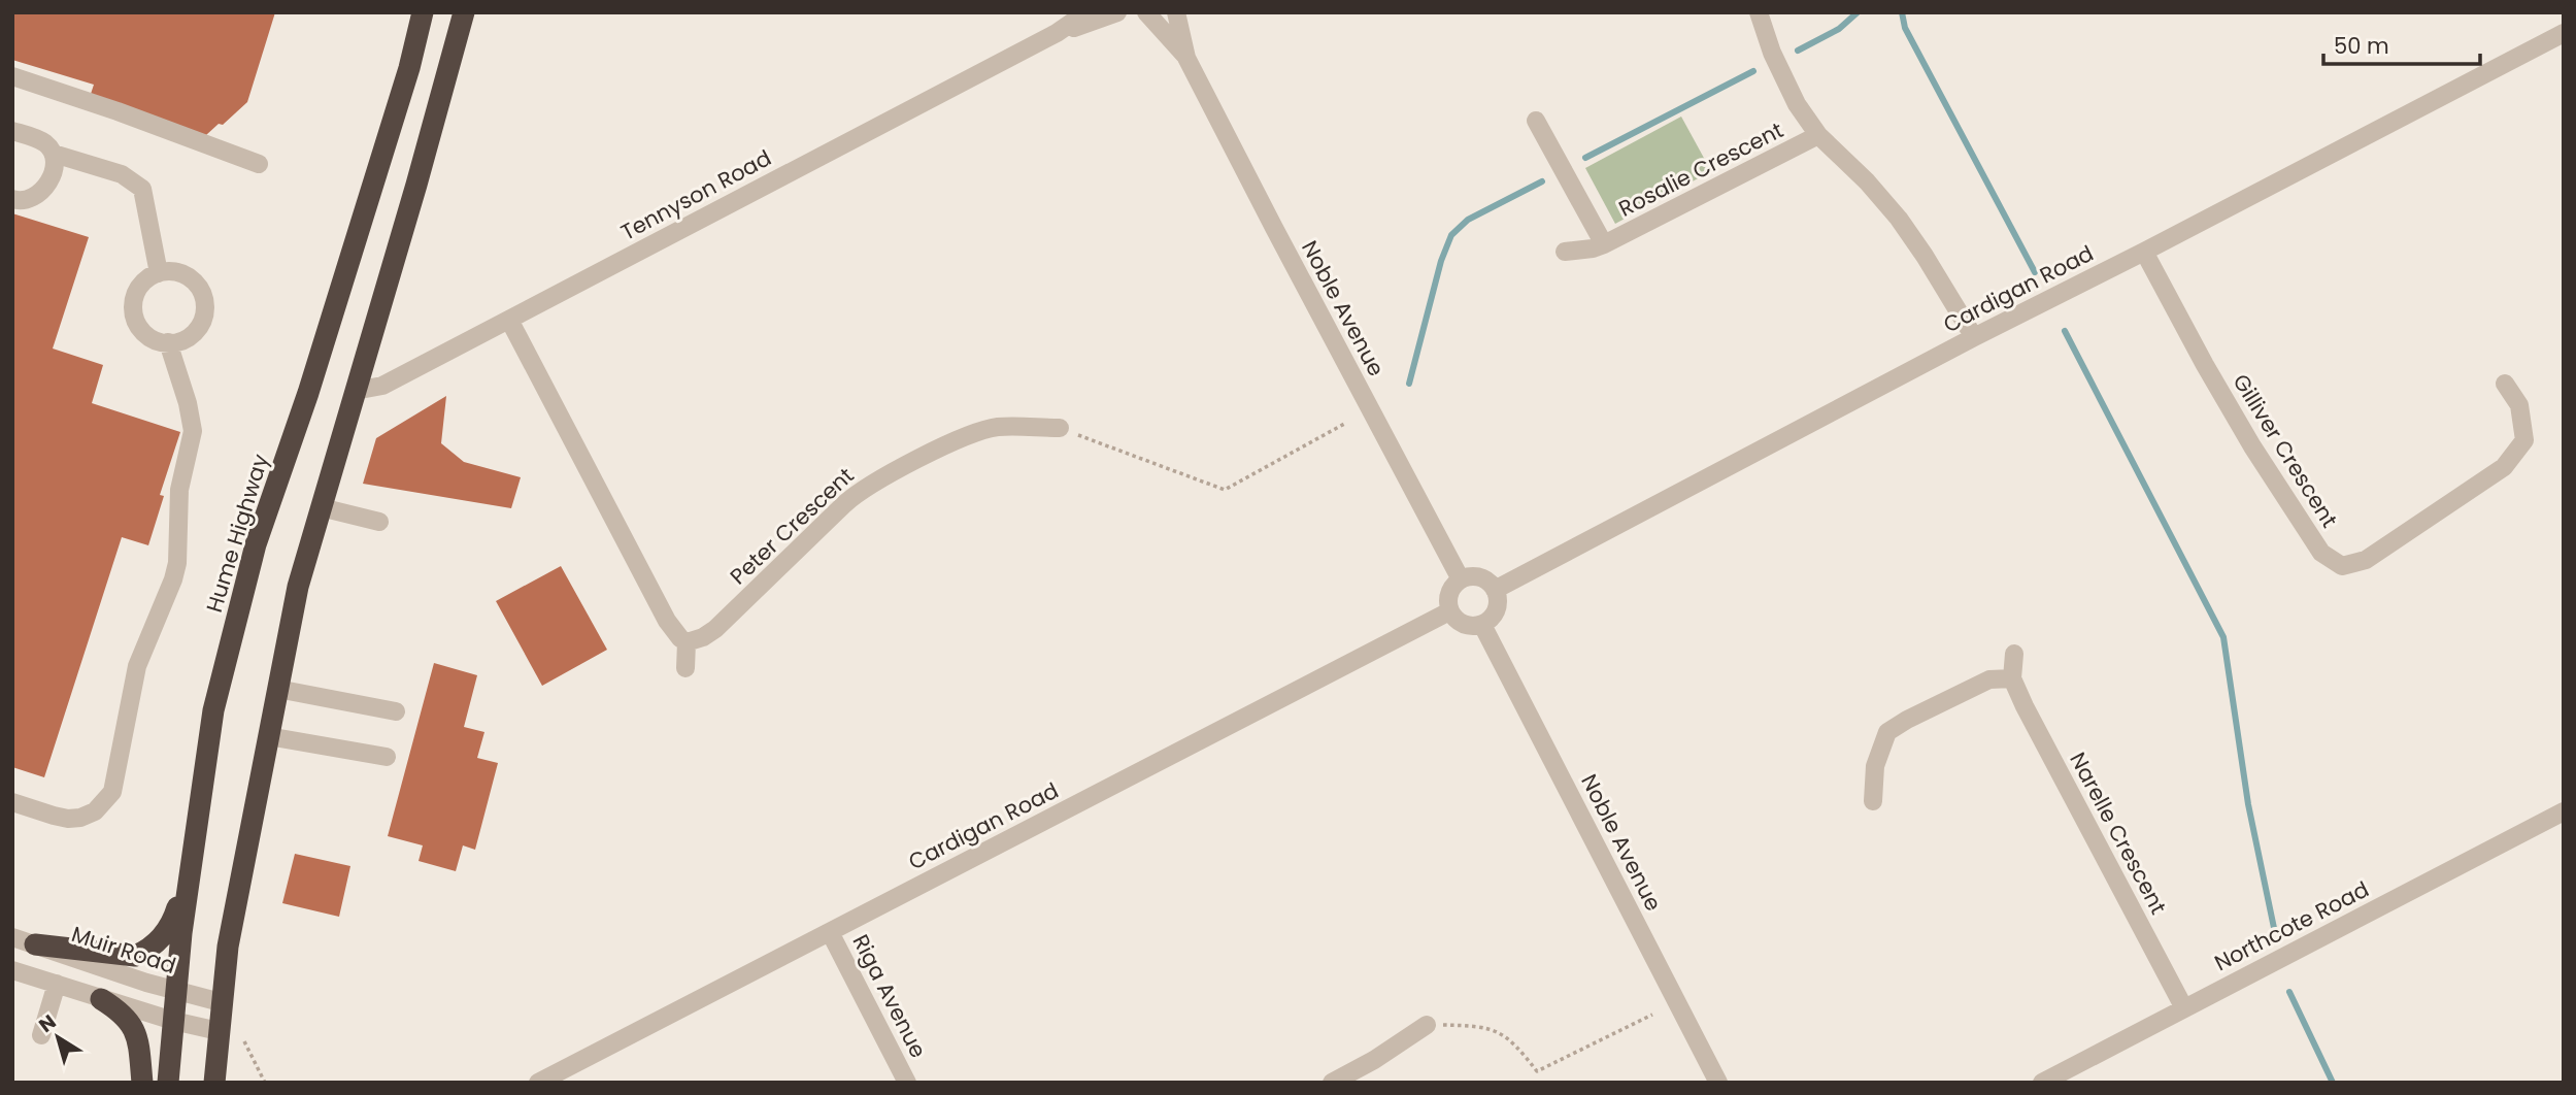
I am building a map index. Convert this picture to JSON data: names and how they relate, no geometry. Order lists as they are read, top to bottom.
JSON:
{
  "streets": {
    "highway": ["Hume Highway"],
    "street": [
      "Rosalie Crescent",
      "Tennyson Road",
      "Cardigan Road",
      "Noble Avenue",
      "Gilliver Crescent",
      "Peter Crescent",
      "Narelle Crescent",
      "Northcote Road",
      "Muir Road",
      "Riga Avenue"
    ]
  },
  "crossings": [
    ["Cardigan Road", "Noble Avenue"],
    ["Cardigan Road", "Gilliver Crescent"],
    ["Cardigan Road", "Riga Avenue"],
    ["Hume Highway", "Muir Road"],
    ["Narelle Crescent", "Northcote Road"]
  ],
  "scale_bar": "50 m",
  "north": "top left"
}
